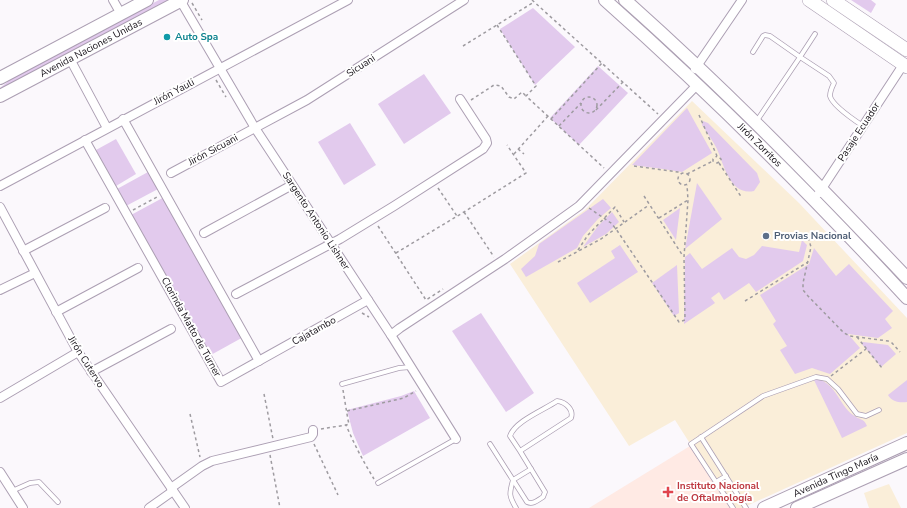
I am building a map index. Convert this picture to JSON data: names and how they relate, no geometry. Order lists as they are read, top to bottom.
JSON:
{
  "streets": {
    "main road": ["Avenida Naciones Unidas", "Jirón Zorritos", "Avenida Tingo María"],
    "street": [
      "Sicuani",
      "Jirón Yauli",
      "Pasaje Ecuador",
      "Jirón Sicuani",
      "Sargento Antonio Lishner",
      "Clorinda Matto de Turner",
      "Cajatambo",
      "Jirón Cutervo"
    ]
  },
  "crossings": [
    ["Avenida Naciones Unidas", "Sargento Antonio Lishner"],
    ["Sicuani", "Jirón Sicuani"],
    ["Sicuani", "Sargento Antonio Lishner"],
    ["Jirón Yauli", "Sargento Antonio Lishner"],
    ["Jirón Yauli", "Clorinda Matto de Turner"],
    ["Pasaje Ecuador", "Jirón Zorritos"],
    ["Jirón Sicuani", "Sargento Antonio Lishner"],
    ["Sargento Antonio Lishner", "Cajatambo"],
    ["Clorinda Matto de Turner", "Cajatambo"]
  ],
  "places": {
    "other": ["Auto Spa", "Provias Nacional"],
    "health": ["Instituto Nacional de Oftalmología"]
  }
}
